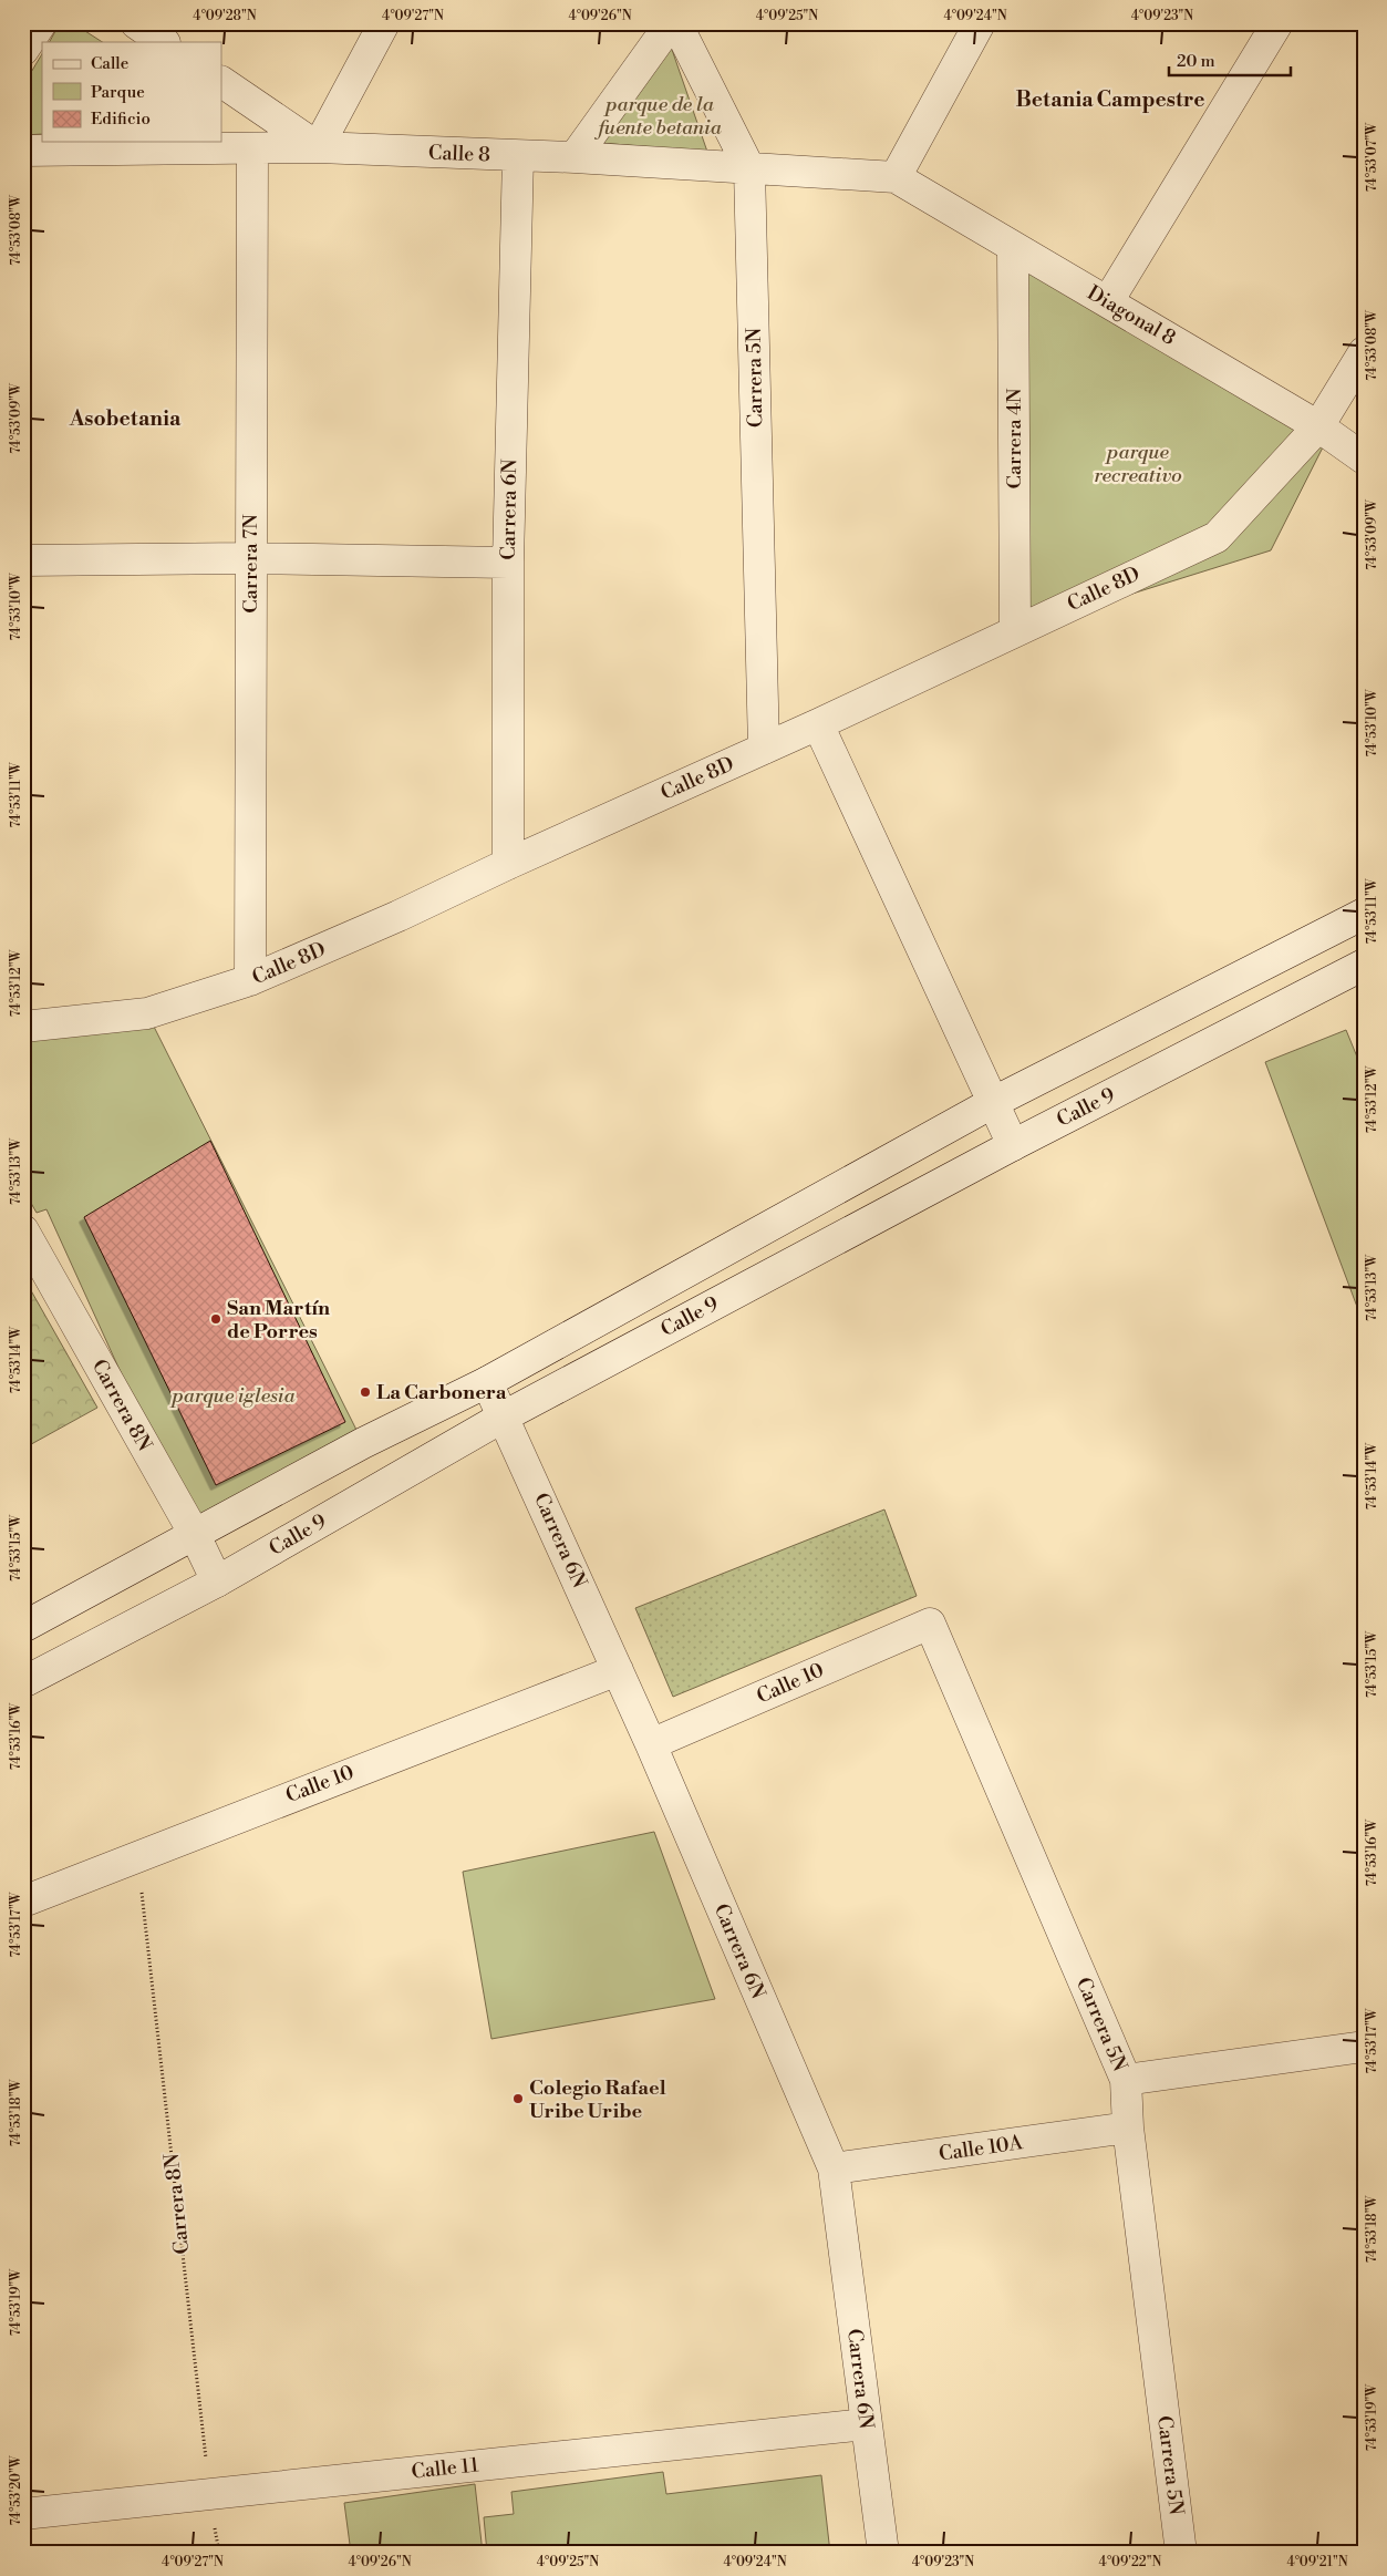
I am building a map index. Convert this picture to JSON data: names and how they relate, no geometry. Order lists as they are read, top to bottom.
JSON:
{
  "streets": {
    "street": [
      "Calle 8",
      "Diagonal 8",
      "Carrera 5N",
      "Carrera 4N",
      "Carrera 6N",
      "Carrera 7N",
      "Calle 8D",
      "Calle 9",
      "Carrera 8N",
      "Calle 10",
      "Calle 10A",
      "Calle 11"
    ]
  },
  "crossings": [
    ["Calle 8", "Diagonal 8"],
    ["Calle 8", "Carrera 5N"],
    ["Calle 8", "Carrera 6N"],
    ["Calle 8", "Carrera 7N"],
    ["Diagonal 8", "Carrera 4N"],
    ["Diagonal 8", "Calle 8D"],
    ["Carrera 5N", "Calle 8D"],
    ["Carrera 5N", "Calle 10"],
    ["Carrera 5N", "Calle 10A"],
    ["Carrera 4N", "Calle 8D"],
    ["Carrera 6N", "Calle 8D"],
    ["Carrera 6N", "Calle 9"],
    ["Carrera 6N", "Calle 10"],
    ["Carrera 6N", "Calle 10A"],
    ["Carrera 6N", "Calle 11"],
    ["Carrera 7N", "Calle 8D"],
    ["Calle 9", "Carrera 8N"],
    ["Carrera 8N", "Calle 10"],
    ["Carrera 8N", "Calle 11"]
  ],
  "districts": ["Betania Campestre", "Asobetania"],
  "parks": ["parque de la fuente betania", "parque recreativo", "parque iglesia"],
  "places": ["San Martín de Porres", "La Carbonera", "Colegio Rafael Uribe Uribe"],
  "legend": ["Calle", "Parque", "Edificio"],
  "scale_bar": "20 m",
  "coordinates": [
    "4°09'28\"N",
    "4°09'27\"N",
    "4°09'26\"N",
    "4°09'25\"N",
    "4°09'24\"N",
    "4°09'23\"N",
    "74°53'07\"W",
    "74°53'08\"W",
    "74°53'09\"W",
    "74°53'10\"W",
    "74°53'11\"W",
    "74°53'12\"W",
    "74°53'13\"W",
    "74°53'14\"W",
    "74°53'15\"W",
    "74°53'16\"W",
    "74°53'17\"W",
    "74°53'18\"W",
    "74°53'19\"W",
    "74°53'20\"W",
    "4°09'22\"N",
    "4°09'21\"N"
  ]
}
